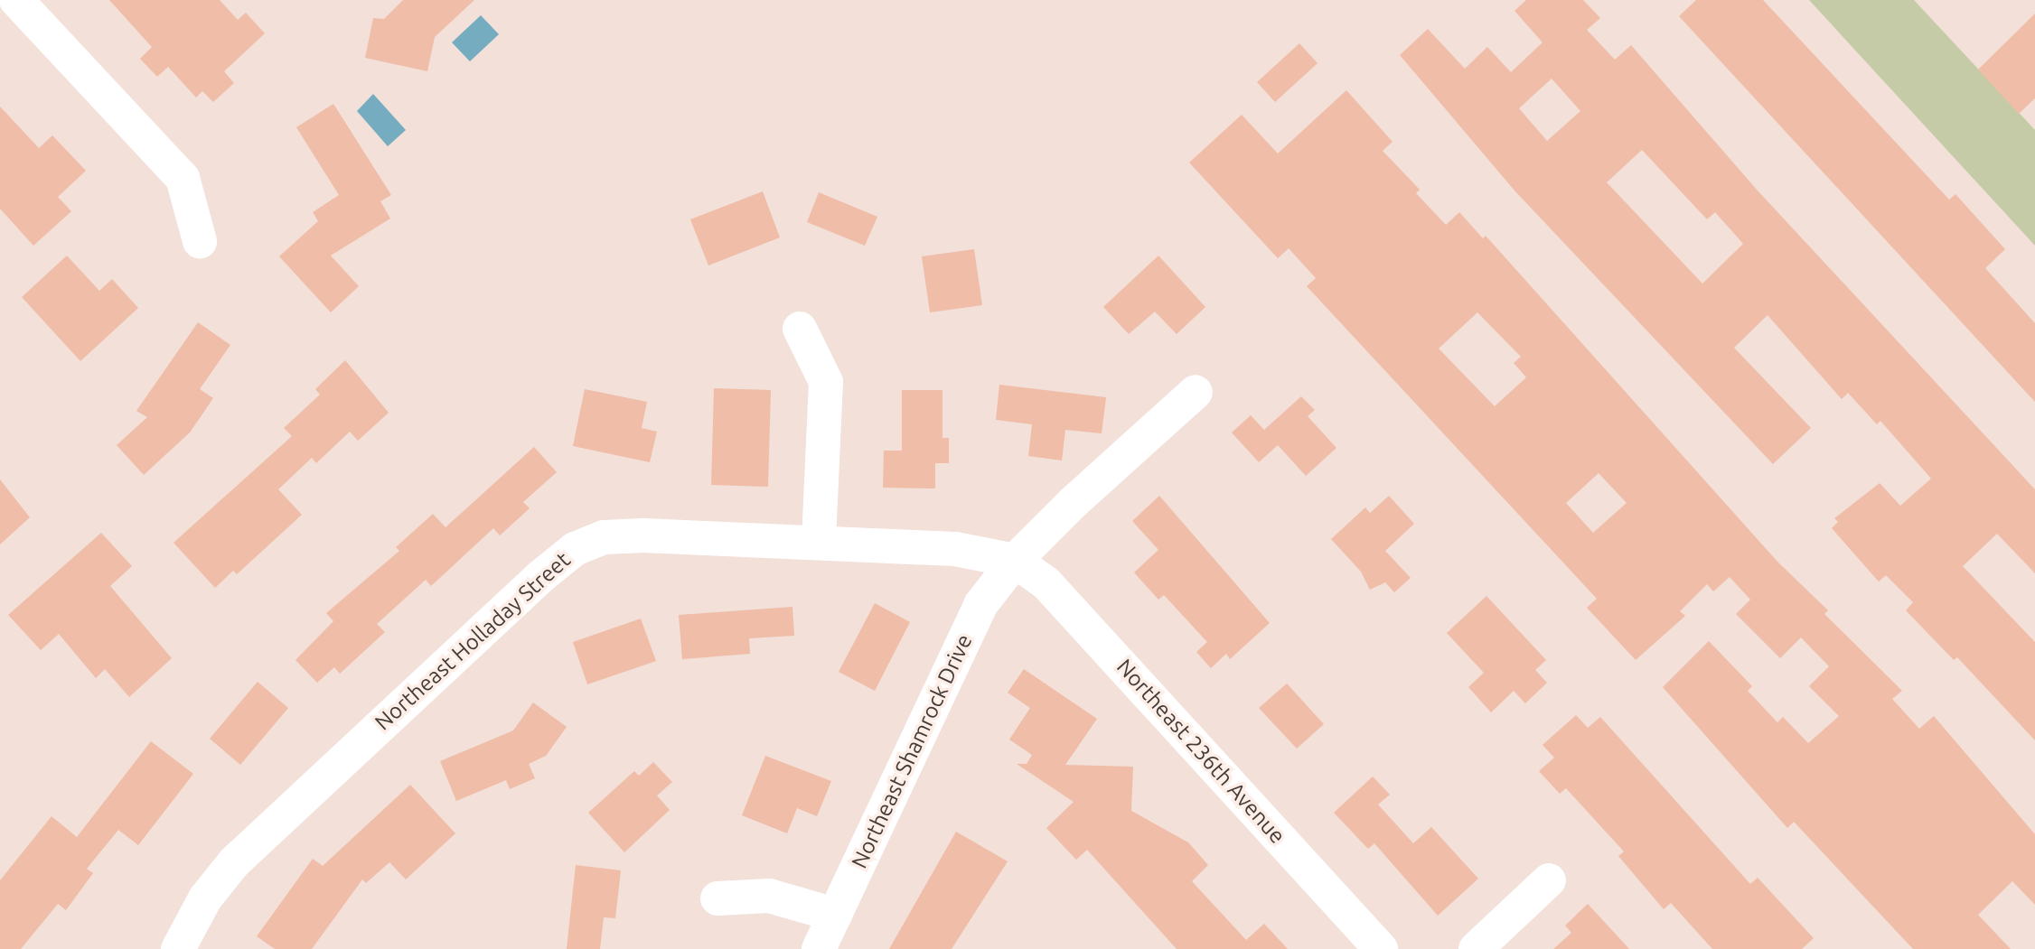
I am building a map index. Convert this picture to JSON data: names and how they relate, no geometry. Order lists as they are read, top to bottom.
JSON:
{
  "streets": {
    "street": ["Northeast Holladay Street", "Northeast Shamrock Drive", "Northeast 236th Avenue"]
  },
  "crossings": [
    ["Northeast Holladay Street", "Northeast Shamrock Drive"],
    ["Northeast Holladay Street", "Northeast 236th Avenue"],
    ["Northeast Shamrock Drive", "Northeast 236th Avenue"]
  ]
}
